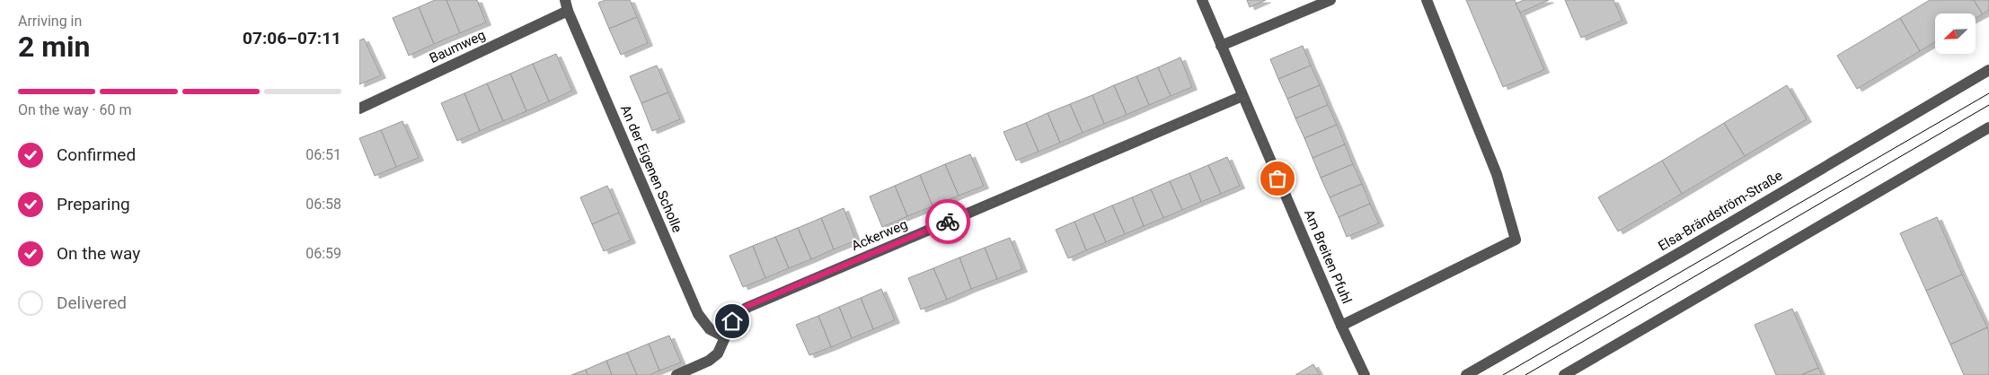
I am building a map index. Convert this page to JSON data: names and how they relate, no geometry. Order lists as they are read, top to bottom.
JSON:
{
  "streets": {
    "street": [
      "Baumweg",
      "An der Eigenen Scholle",
      "Elsa-Brändström-Straße",
      "Ackerweg",
      "Am Breiten Pfuhl"
    ]
  },
  "crossings": [
    ["Baumweg", "An der Eigenen Scholle"],
    ["An der Eigenen Scholle", "Ackerweg"],
    ["Ackerweg", "Am Breiten Pfuhl"]
  ],
  "north": "bottom left",
  "page": {
    "heading": ["2 min", "Arriving in", "07:06–07:11"],
    "bar": "On the way · 60 m",
    "list": [
      ["Confirmed", "06:51"],
      ["Preparing", "06:58"],
      ["On the way", "06:59"],
      "Delivered"
    ]
  }
}
